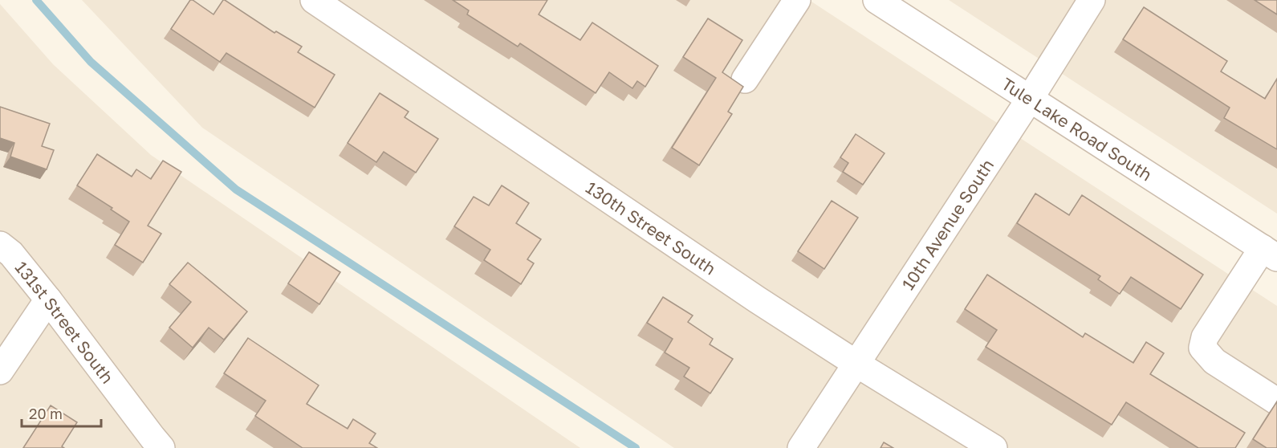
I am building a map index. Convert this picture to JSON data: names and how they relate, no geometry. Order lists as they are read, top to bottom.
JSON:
{
  "streets": {
    "street": [
      "Tule Lake Road South",
      "10th Avenue South",
      "130th Street South",
      "131st Street South"
    ]
  },
  "crossings": [
    ["Tule Lake Road South", "10th Avenue South"],
    ["10th Avenue South", "130th Street South"]
  ],
  "scale_bar": "20 m"
}
